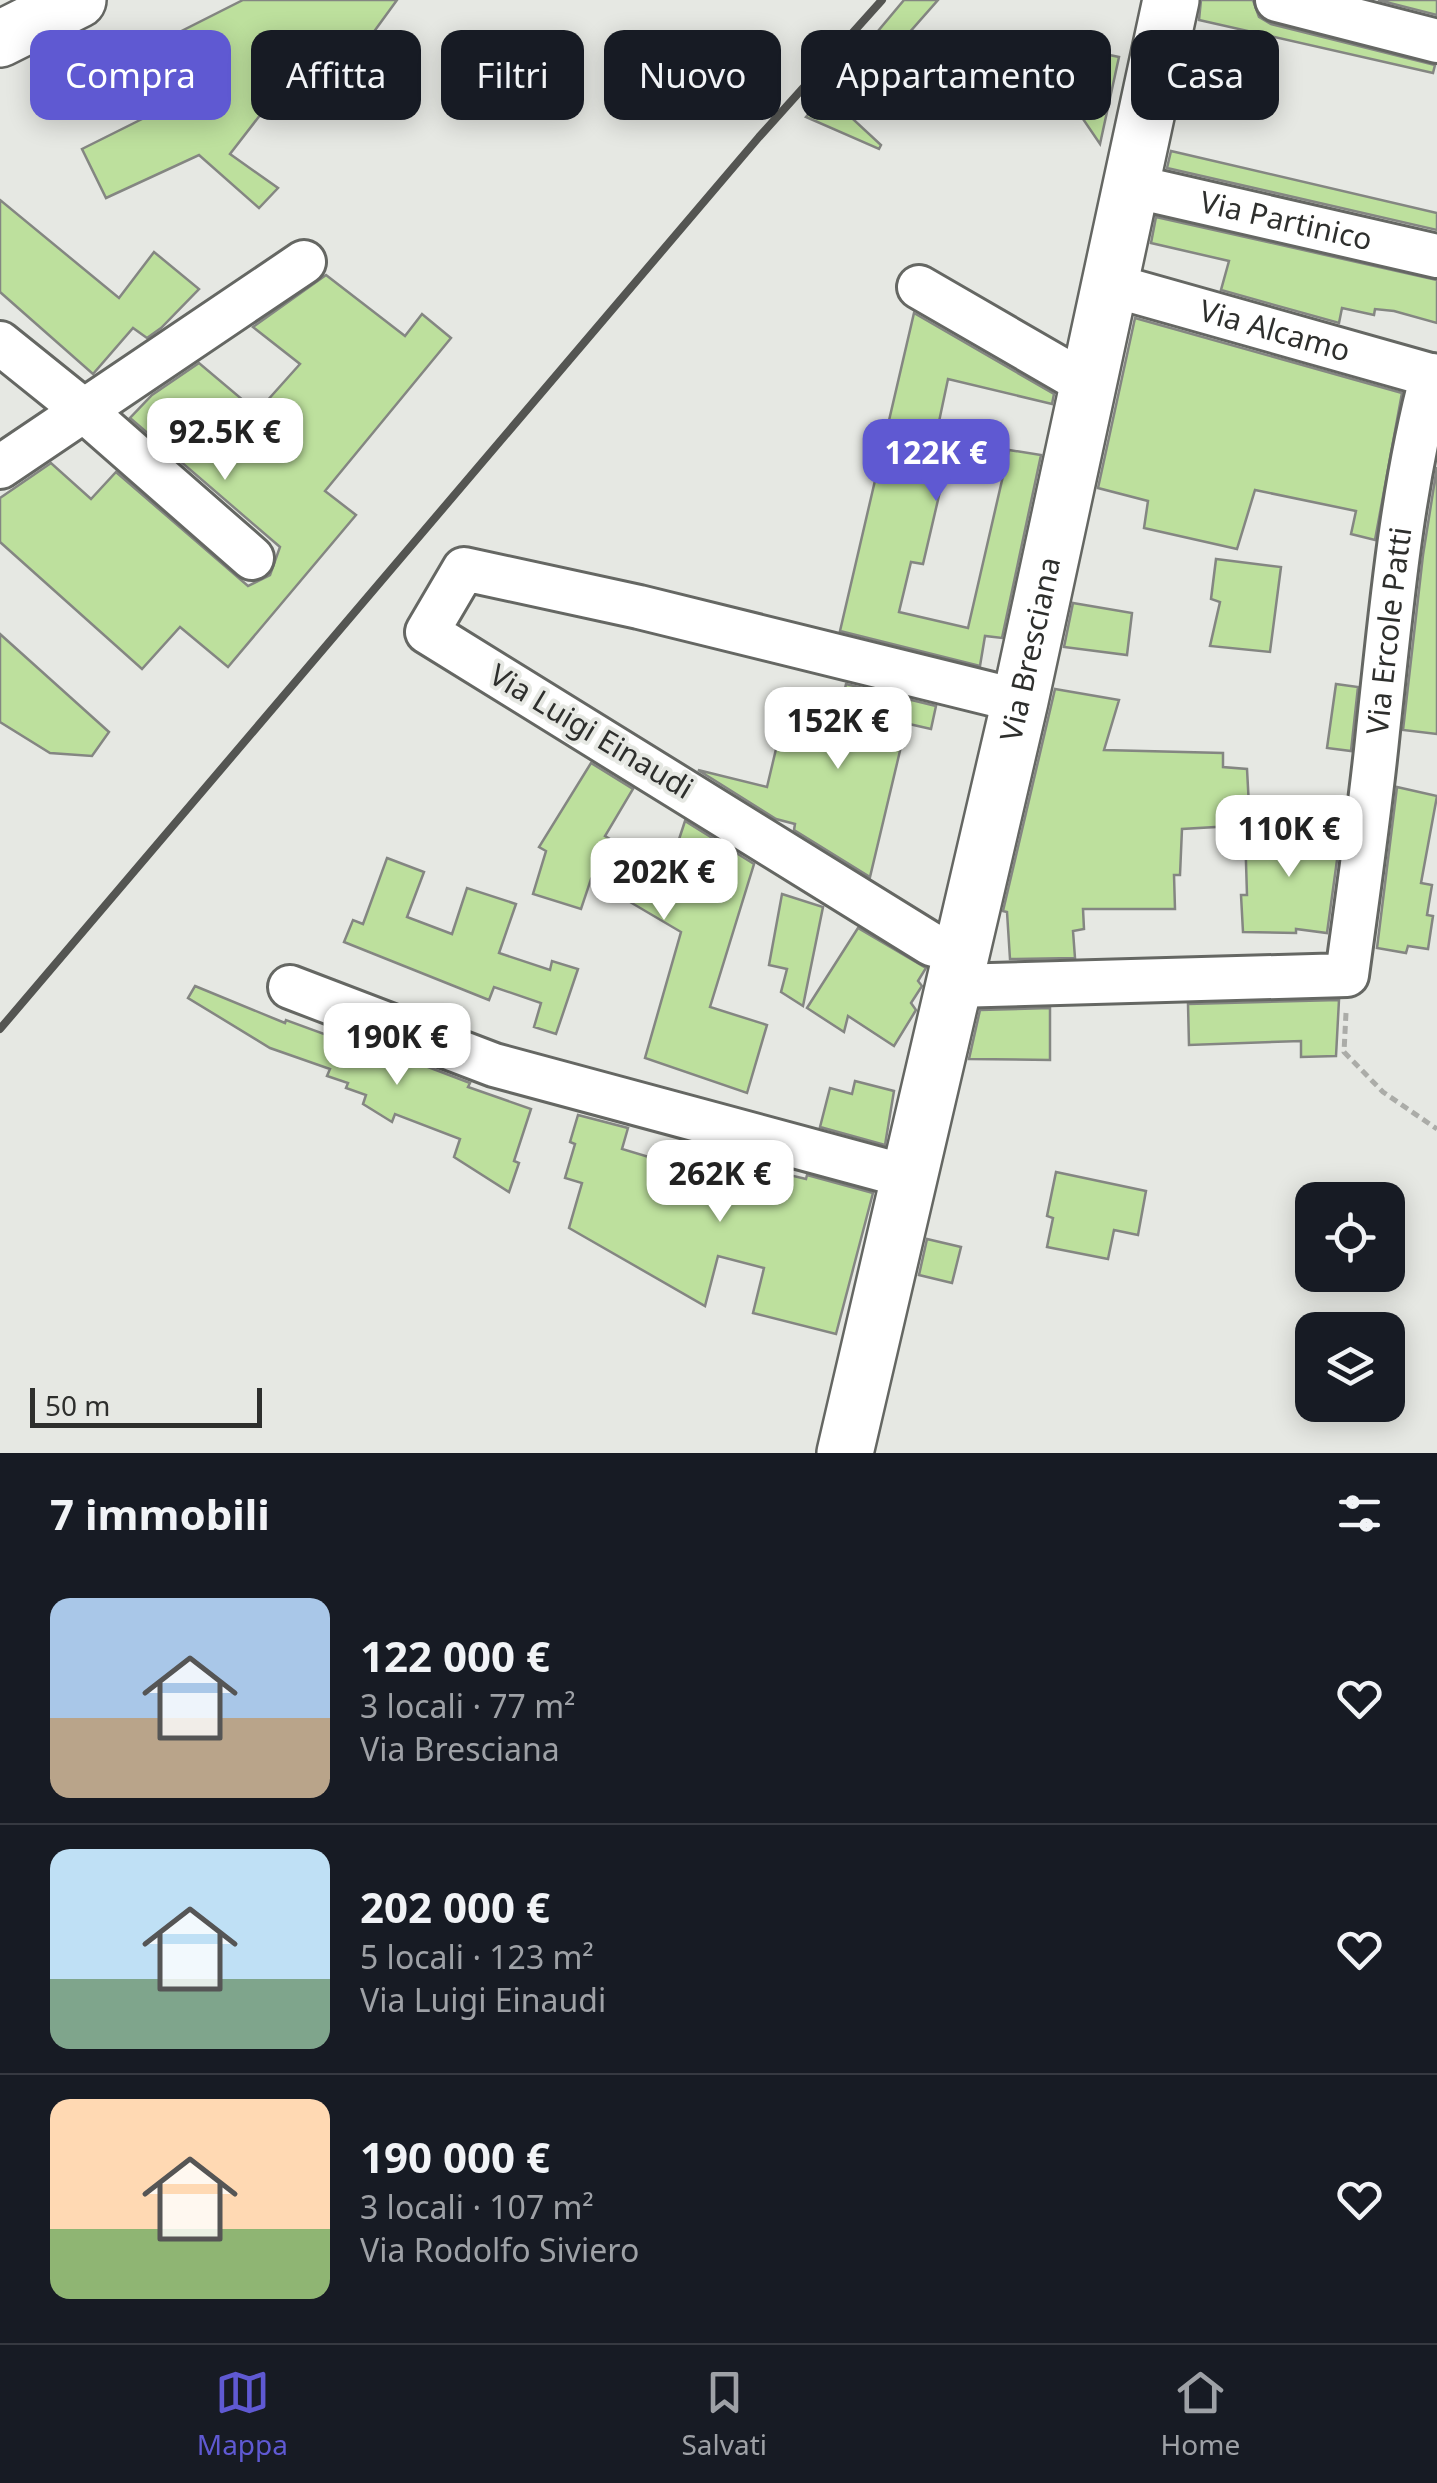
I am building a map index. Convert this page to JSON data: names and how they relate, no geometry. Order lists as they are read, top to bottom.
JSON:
{
  "streets": {
    "main road": ["Via Bresciana"],
    "street": [
      "Via Partinico",
      "Via Alcamo",
      "Via Ercole Patti",
      "Via Luigi Einaudi"
    ]
  },
  "crossings": [
    ["Via Partinico", "Via Bresciana"],
    ["Via Alcamo", "Via Ercole Patti"],
    ["Via Alcamo", "Via Bresciana"],
    ["Via Bresciana", "Via Luigi Einaudi"]
  ],
  "scale_bar": "50 m",
  "page": {
    "chip": [
      "Compra",
      "Affitta",
      "Filtri",
      "Nuovo",
      "Appartamento",
      "Casa"
    ],
    "price": [
      "92.5K €",
      "122K €",
      "152K €",
      "110K €",
      "202K €",
      "190K €",
      "262K €"
    ],
    "scale": "50 m",
    "heading": "7 immobili",
    "list": [
      {
        "name": "122 000 €",
        "note": "3 locali · 77 m² · Via Bresciana"
      },
      {
        "name": "202 000 €",
        "note": "5 locali · 123 m² · Via Luigi Einaudi"
      },
      {
        "name": "190 000 €",
        "note": "3 locali · 107 m² · Via Rodolfo Siviero"
      }
    ],
    "tabs": ["Mappa", "Salvati", "Home"]
  }
}
